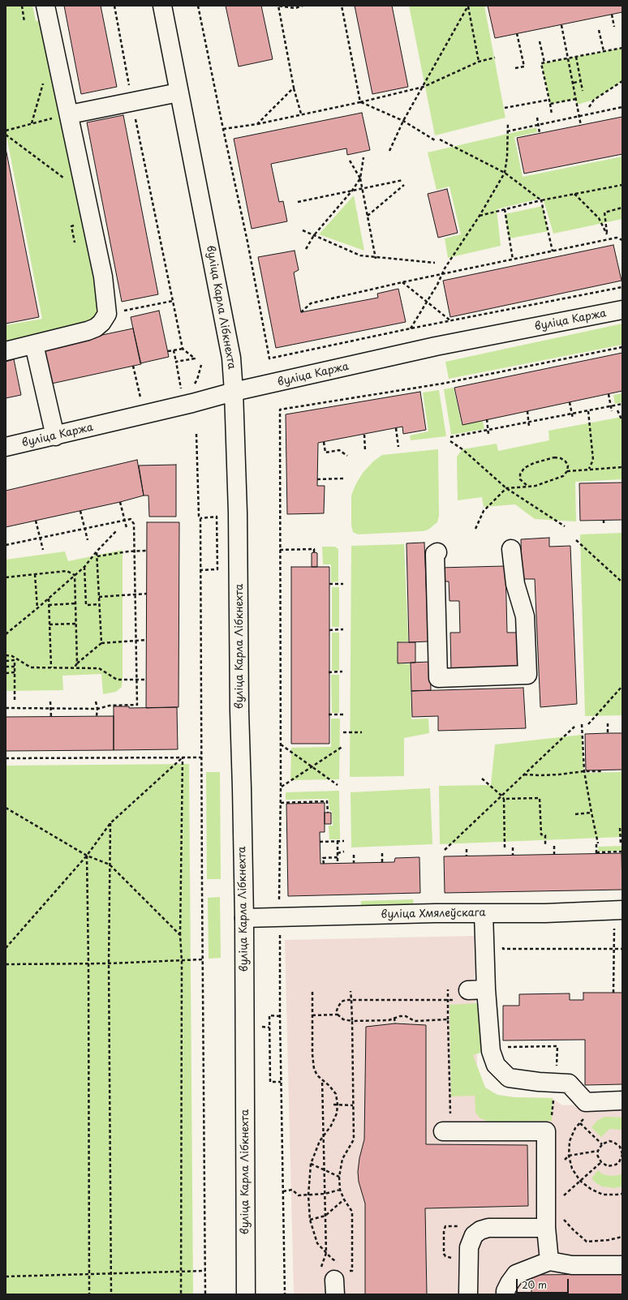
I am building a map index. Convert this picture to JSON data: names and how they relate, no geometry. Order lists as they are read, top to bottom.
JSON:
{
  "streets": {
    "main road": ["вуліца Карла Лібкнехта", "вуліца Каржа", "вуліца Хмялеўскага"]
  },
  "crossings": [
    ["вуліца Карла Лібкнехта", "вуліца Каржа"],
    ["вуліца Карла Лібкнехта", "вуліца Хмялеўскага"]
  ],
  "scale_bar": "20 m"
}
